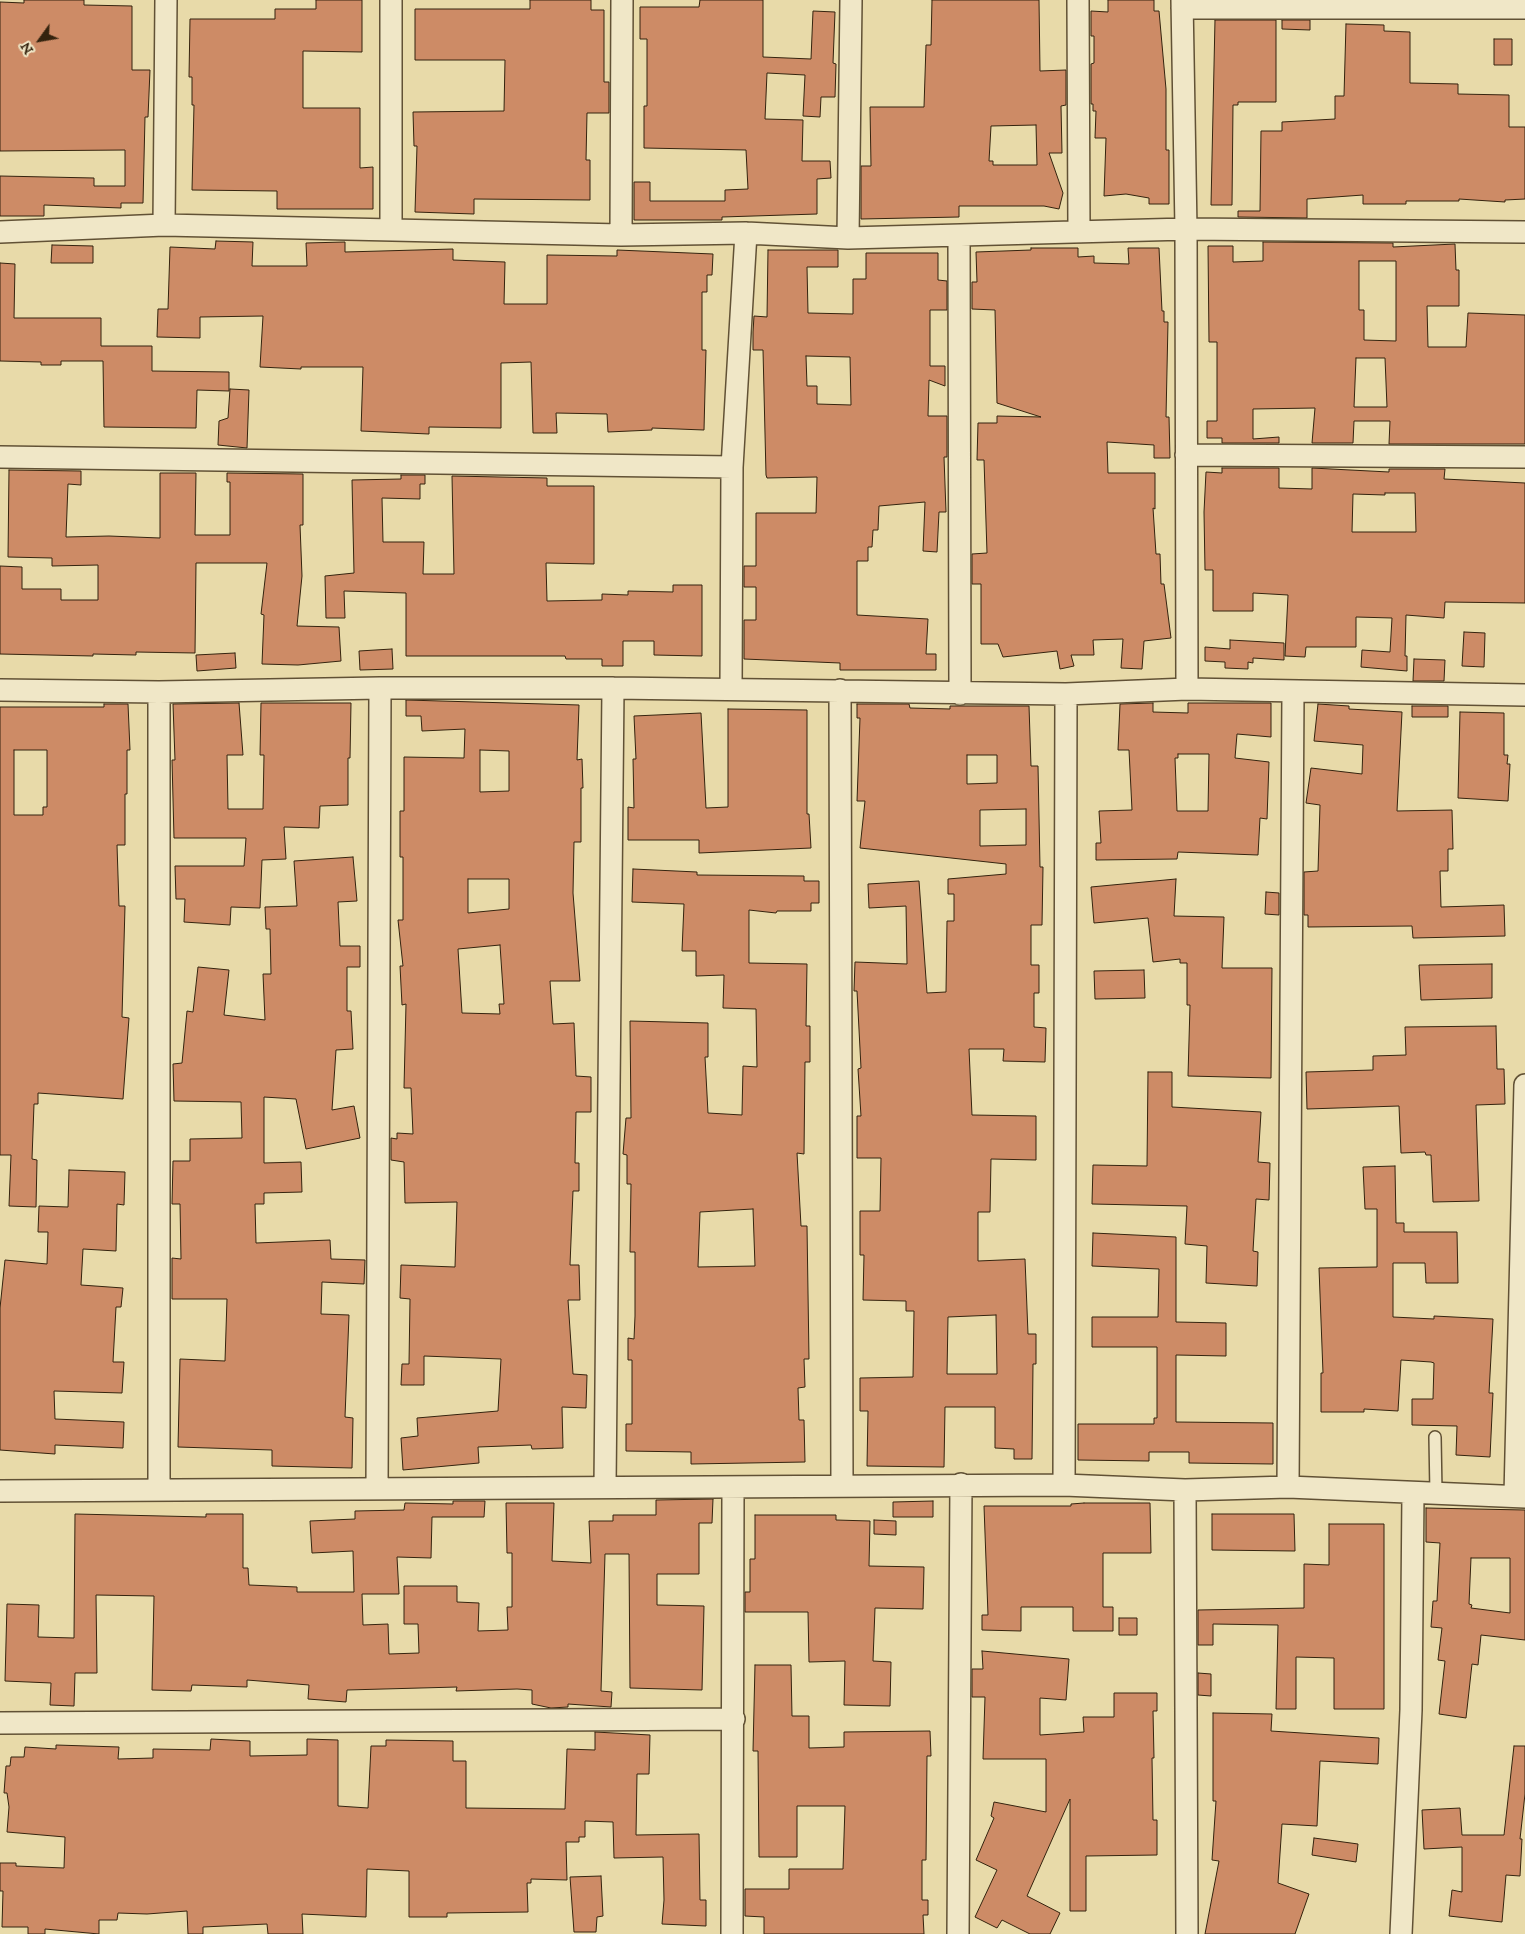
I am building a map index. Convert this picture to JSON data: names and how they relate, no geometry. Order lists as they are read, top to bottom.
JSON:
{
  "north": "bottom left"
}
